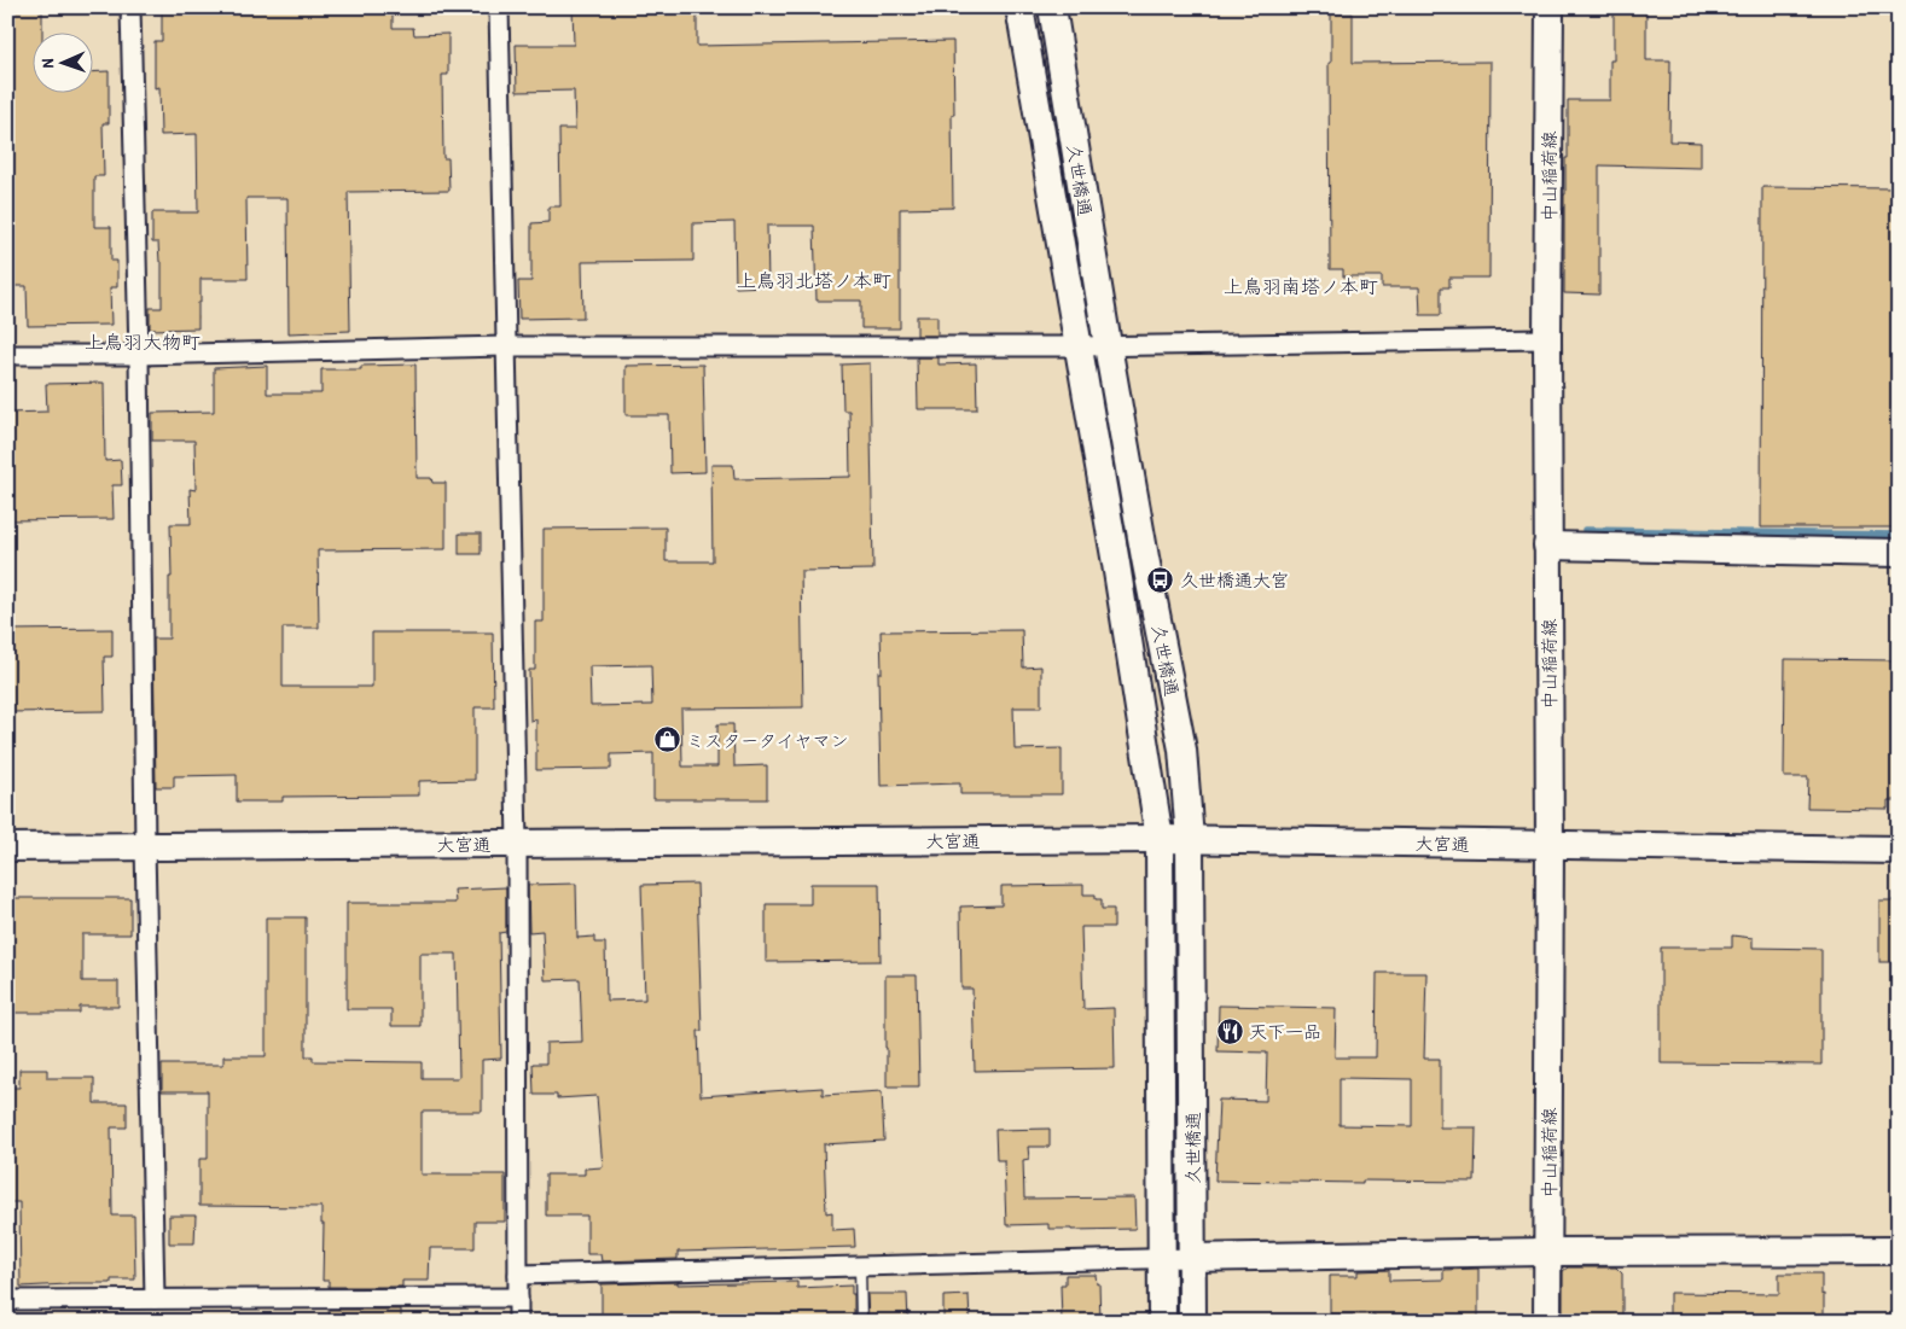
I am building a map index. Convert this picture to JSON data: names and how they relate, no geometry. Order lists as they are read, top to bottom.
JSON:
{
  "streets": {
    "street": ["中山稲荷線", "久世橋通", "大宮通"]
  },
  "crossings": [
    ["中山稲荷線", "大宮通"],
    ["久世橋通", "大宮通"]
  ],
  "districts": ["上鳥羽北塔ノ本町", "上鳥羽南塔ノ本町", "上鳥羽大物町"],
  "places": {
    "bus stop": ["久世橋通大宮"],
    "shop": ["ミスタータイヤマン"],
    "restaurant": ["天下一品"]
  },
  "north": "left"
}
